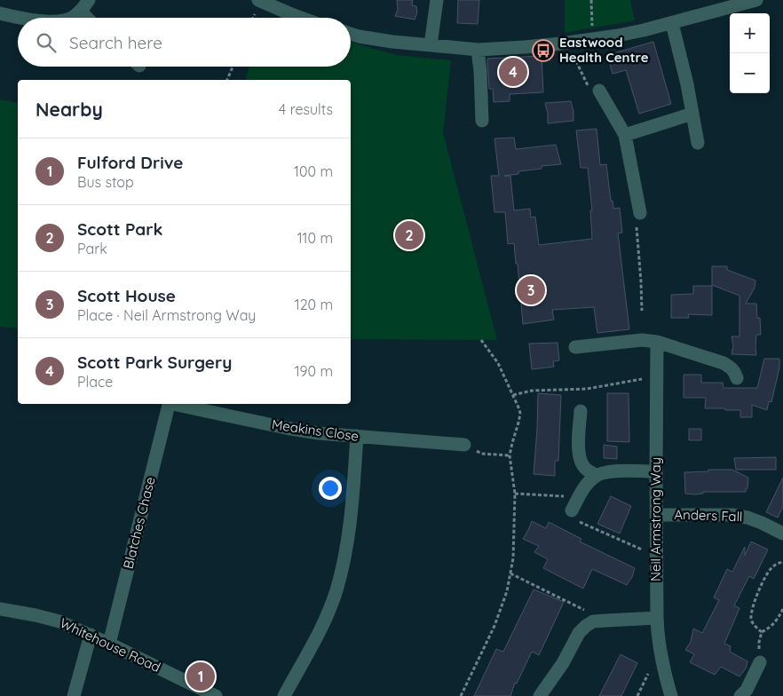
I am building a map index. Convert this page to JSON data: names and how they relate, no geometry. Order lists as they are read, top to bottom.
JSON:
{
  "streets": {
    "street": [
      "Meakins Close",
      "Anders Fall",
      "Neil Armstrong Way",
      "Blatches Chase",
      "Whitehouse Road"
    ]
  },
  "crossings": [
    ["Anders Fall", "Neil Armstrong Way"],
    ["Blatches Chase", "Whitehouse Road"]
  ],
  "places": {
    "bus stop": ["Eastwood Health Centre"]
  },
  "page": {
    "map_buttons": ["+", "−"],
    "search": "Search here",
    "pins": [
      "4",
      "2",
      "3",
      "1"
    ],
    "heading": ["Nearby", "4 results"],
    "list": [
      {
        "mark": "1",
        "name": "Fulford Drive",
        "note": "Bus stop",
        "value": "100 m"
      },
      {
        "mark": "2",
        "name": "Scott Park",
        "note": "Park",
        "value": "110 m"
      },
      {
        "mark": "3",
        "name": "Scott House",
        "note": "Place · Neil Armstrong Way",
        "value": "120 m"
      },
      {
        "mark": "4",
        "name": "Scott Park Surgery",
        "note": "Place",
        "value": "190 m"
      }
    ]
  }
}
